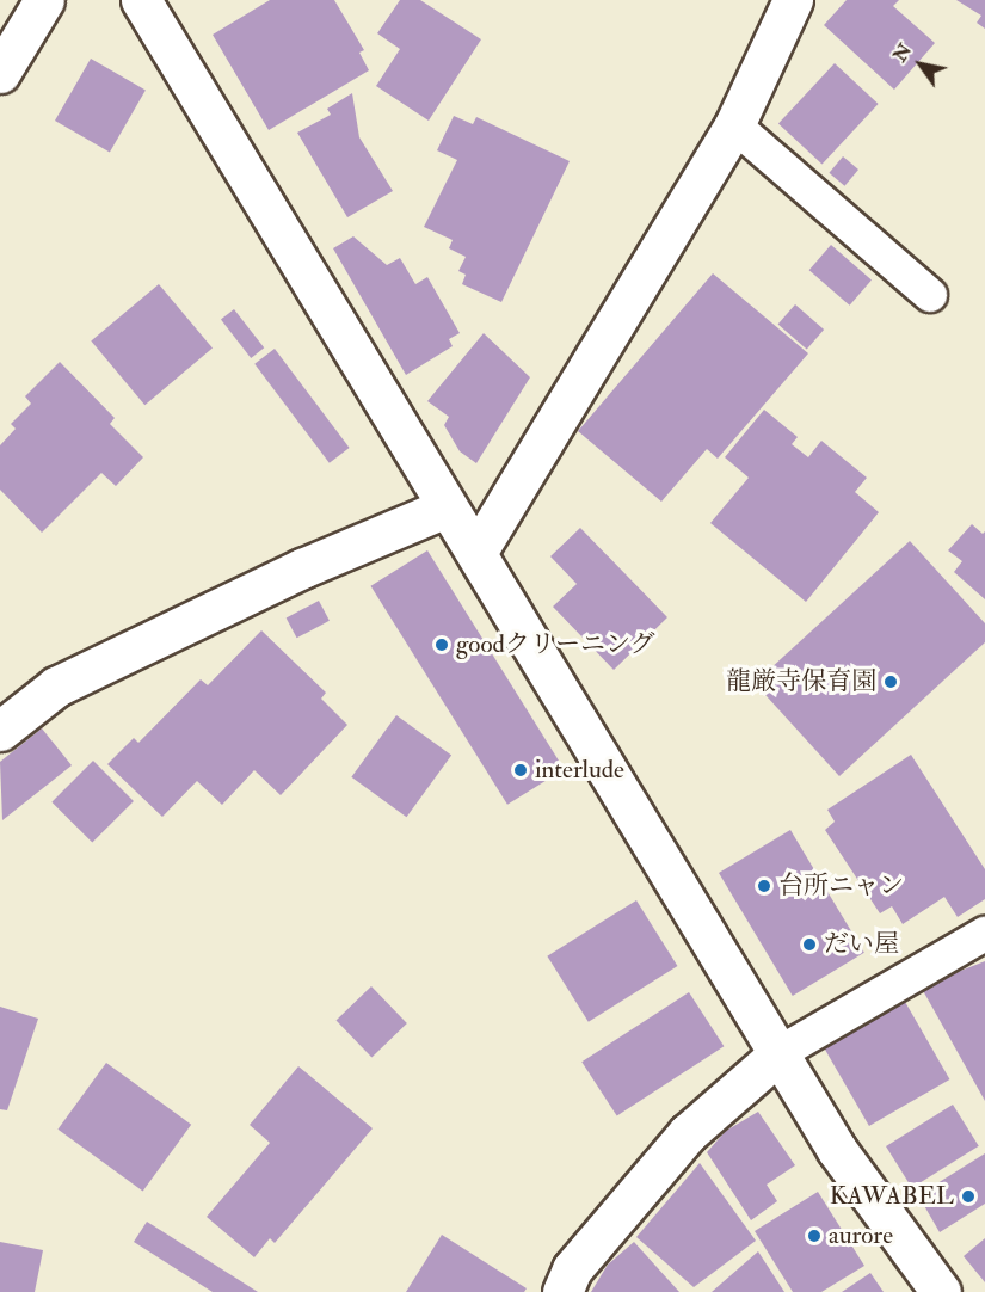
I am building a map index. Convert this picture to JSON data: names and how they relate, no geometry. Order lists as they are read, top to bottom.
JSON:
{
  "places": [
    "goodクリーニング",
    "龍厳寺保育園",
    "interlude",
    "台所ニャン",
    "だい屋",
    "KAWABEL",
    "aurore"
  ],
  "north": "top left"
}
